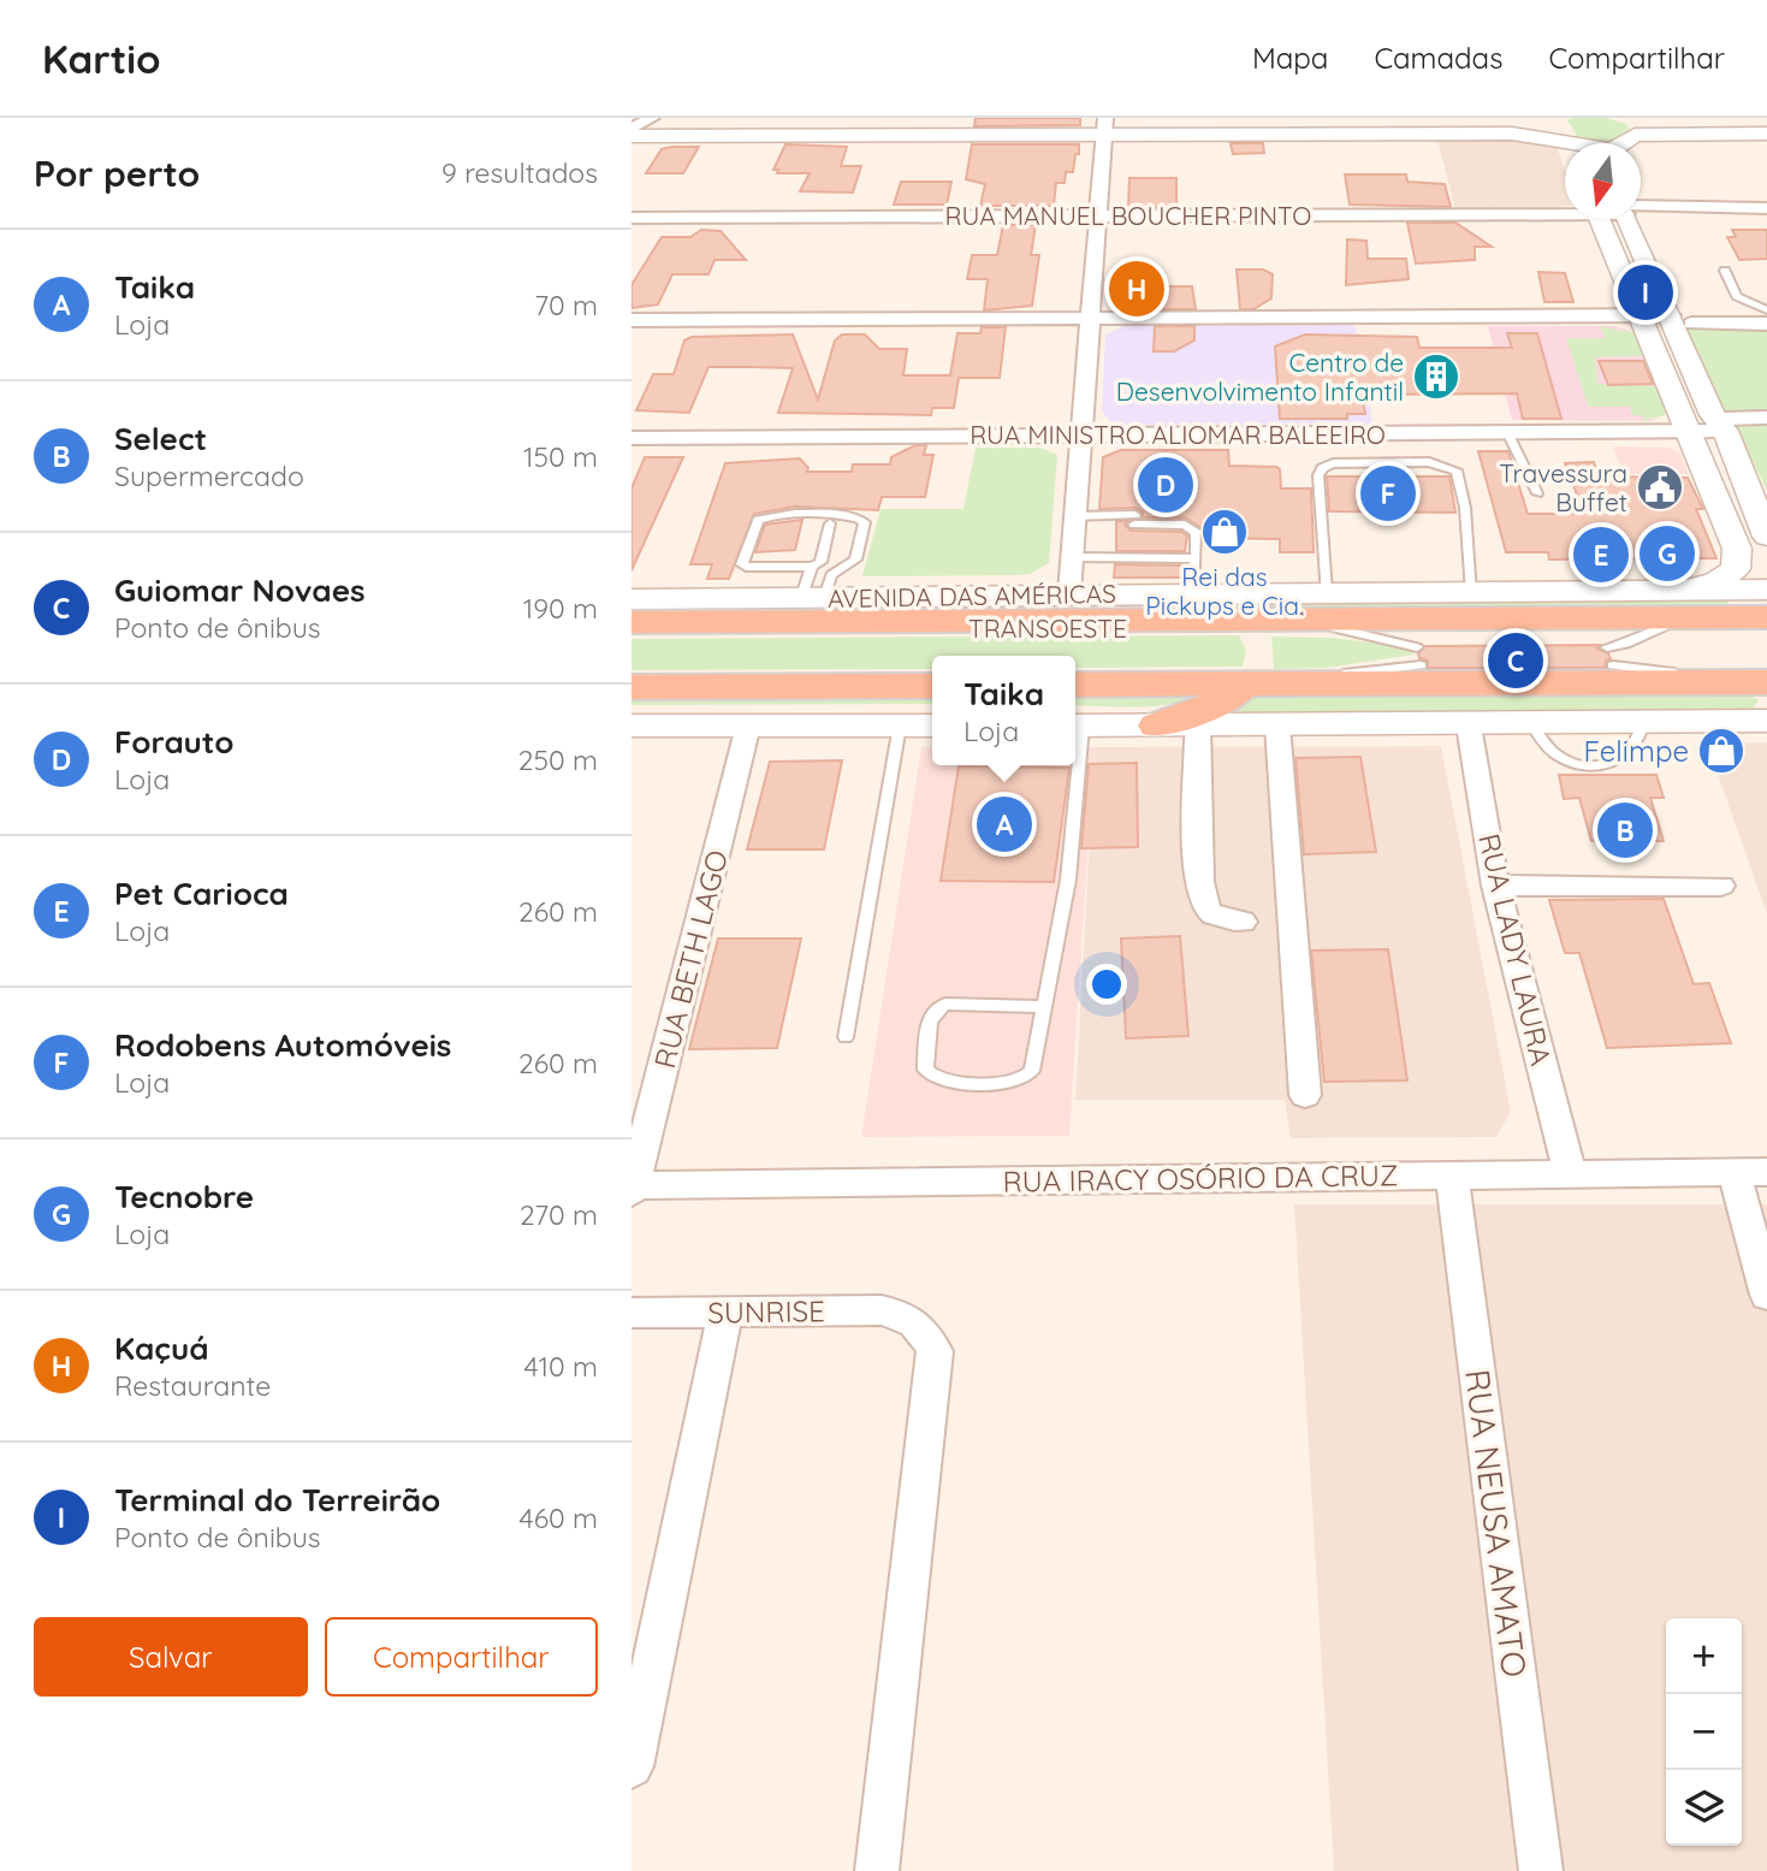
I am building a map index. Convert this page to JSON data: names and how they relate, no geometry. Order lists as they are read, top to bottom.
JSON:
{
  "streets": {
    "highway": ["AVENIDA DAS AMÉRICAS"],
    "street": [
      "RUA MANUEL BOUCHER PINTO",
      "RUA MINISTRO ALIOMAR BALEEIRO",
      "RUA LADY LAURA",
      "RUA BETH LAGO",
      "RUA IRACY OSÓRIO DA CRUZ",
      "SUNRISE",
      "RUA NEUSA AMATO"
    ],
    "lane": ["TRANSOESTE"]
  },
  "crossings": [
    ["AVENIDA DAS AMÉRICAS", "TRANSOESTE"],
    ["RUA LADY LAURA", "RUA IRACY OSÓRIO DA CRUZ"],
    ["RUA BETH LAGO", "RUA IRACY OSÓRIO DA CRUZ"],
    ["RUA IRACY OSÓRIO DA CRUZ", "RUA NEUSA AMATO"]
  ],
  "places": {
    "building": ["Centro de Desenvolvimento Infantil"],
    "public building": ["Travessura Buffet"],
    "shop": ["Rei das Pickups e Cia.", "Felimpe"]
  },
  "north": "bottom",
  "page": {
    "header": "Kartio",
    "nav": ["Mapa", "Camadas", "Compartilhar"],
    "heading": ["Por perto", "9 resultados"],
    "list": [
      {
        "mark": "A",
        "name": "Taika",
        "note": "Loja",
        "value": "70 m"
      },
      {
        "mark": "B",
        "name": "Select",
        "note": "Supermercado",
        "value": "150 m"
      },
      {
        "mark": "C",
        "name": "Guiomar Novaes",
        "note": "Ponto de ônibus",
        "value": "190 m"
      },
      {
        "mark": "D",
        "name": "Forauto",
        "note": "Loja",
        "value": "250 m"
      },
      {
        "mark": "E",
        "name": "Pet Carioca",
        "note": "Loja",
        "value": "260 m"
      },
      {
        "mark": "F",
        "name": "Rodobens Automóveis",
        "note": "Loja",
        "value": "260 m"
      },
      {
        "mark": "G",
        "name": "Tecnobre",
        "note": "Loja",
        "value": "270 m"
      },
      {
        "mark": "H",
        "name": "Kaçuá",
        "note": "Restaurante",
        "value": "410 m"
      },
      {
        "mark": "I",
        "name": "Terminal do Terreirão",
        "note": "Ponto de ônibus",
        "value": "460 m"
      }
    ],
    "pins": [
      "H",
      "I",
      "D",
      "F",
      "G",
      "E",
      "C",
      "A",
      "B"
    ],
    "popup": ["Taika", "Loja"],
    "buttons": ["Salvar", "Compartilhar"],
    "map_buttons": ["+", "−"]
  }
}
